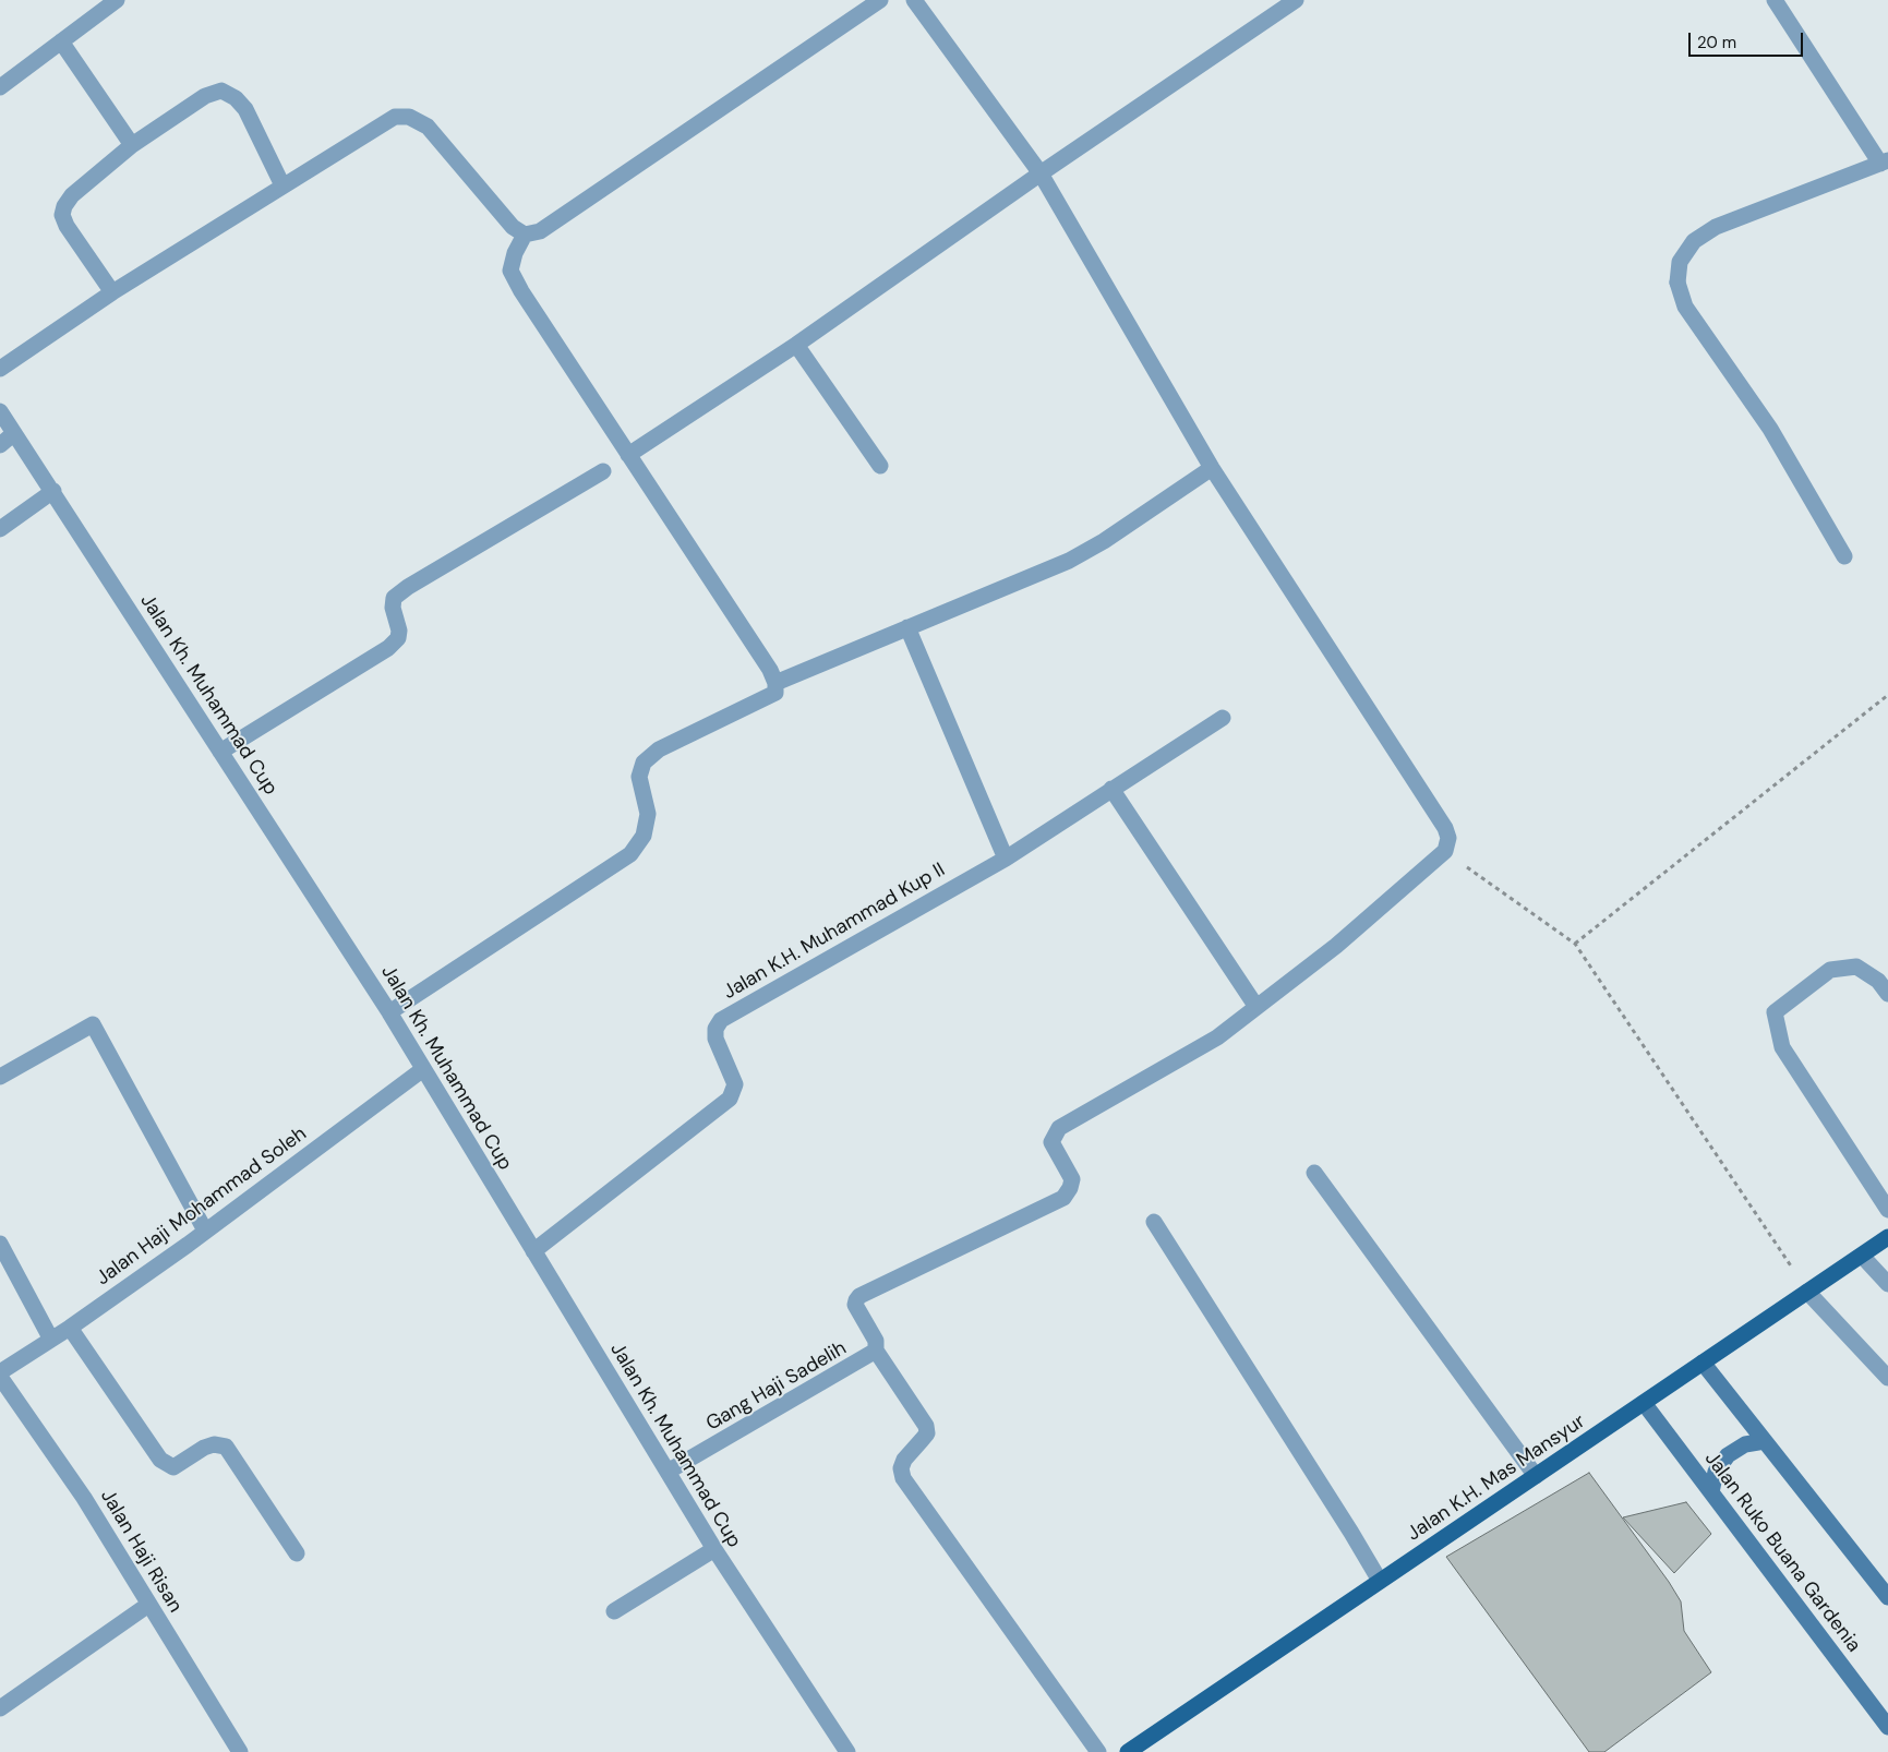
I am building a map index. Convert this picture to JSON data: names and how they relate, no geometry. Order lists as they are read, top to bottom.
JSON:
{
  "streets": {
    "main road": ["Jalan K.H. Mas Mansyur"],
    "street": [
      "Jalan Kh. Muhammad Cup",
      "Jalan K.H. Muhammad Kup II",
      "Jalan Haji Mohammad Soleh",
      "Gang Haji Sadelih",
      "Jalan Haji Risan",
      "Jalan Ruko Buana Gardenia"
    ]
  },
  "crossings": [
    ["Jalan Kh. Muhammad Cup", "Jalan K.H. Muhammad Kup II"],
    ["Jalan Kh. Muhammad Cup", "Jalan Haji Mohammad Soleh"],
    ["Jalan Kh. Muhammad Cup", "Gang Haji Sadelih"],
    ["Jalan K.H. Mas Mansyur", "Jalan Ruko Buana Gardenia"]
  ],
  "scale_bar": "20 m"
}
